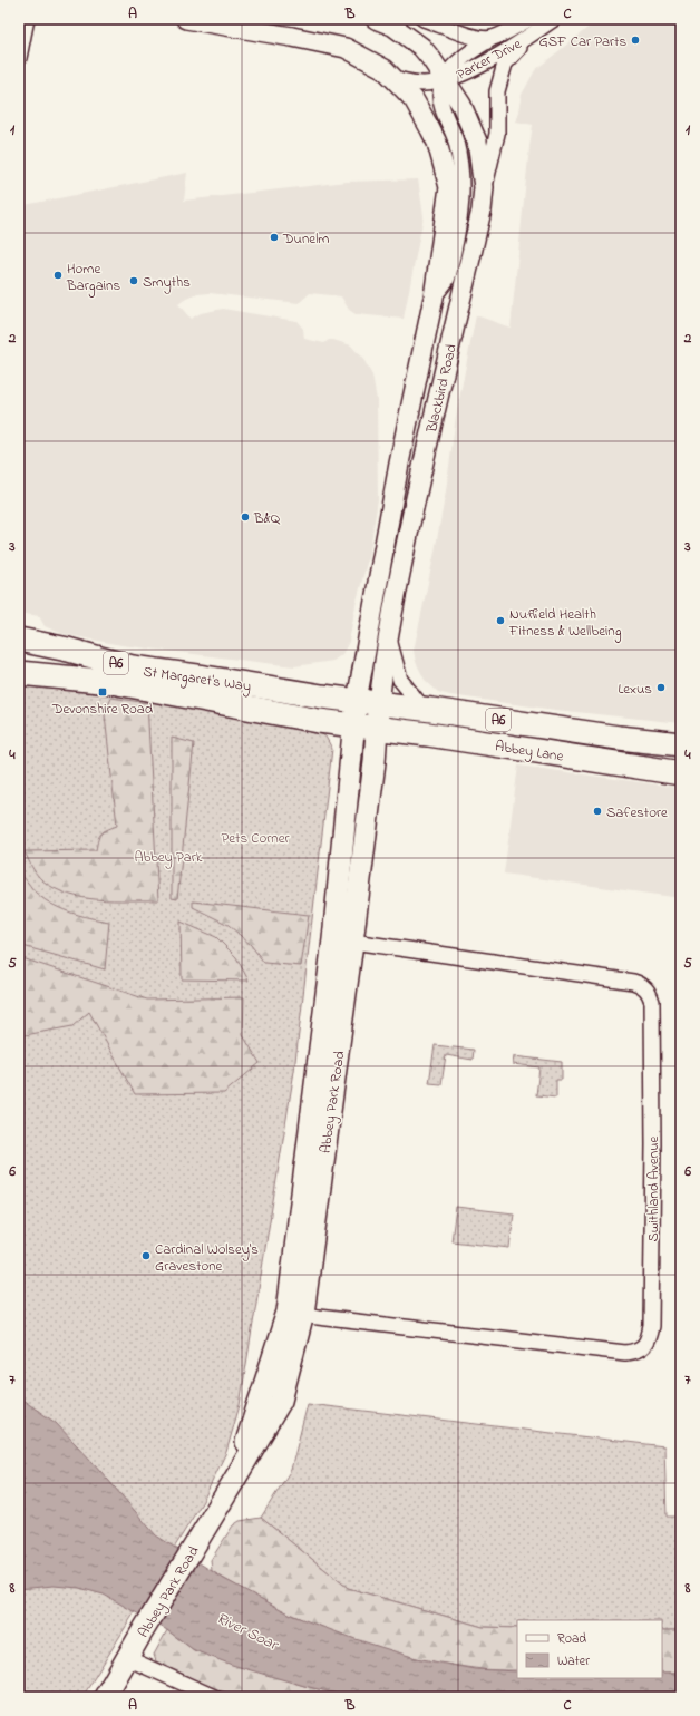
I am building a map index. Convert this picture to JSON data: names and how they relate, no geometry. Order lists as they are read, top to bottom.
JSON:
{
  "streets": {
    "main road": [
      "A6",
      "St Margaret's Way",
      "Abbey Lane",
      "Abbey Park Road"
    ],
    "street": ["Parker Drive", "Blackbird Road", "Swithland Avenue"]
  },
  "crossings": [
    ["Parker Drive", "Blackbird Road"],
    ["Blackbird Road", "St Margaret's Way"],
    ["Blackbird Road", "Abbey Lane"],
    ["Blackbird Road", "Abbey Park Road"],
    ["St Margaret's Way", "Abbey Lane"],
    ["St Margaret's Way", "Abbey Park Road"],
    ["Abbey Lane", "Abbey Park Road"],
    ["Abbey Park Road", "Swithland Avenue"]
  ],
  "water": ["River Soar"],
  "parks": ["Pets Corner", "Abbey Park"],
  "places": {
    "other": [
      "GSF Car Parts",
      "Dunelm",
      "Home Bargains",
      "Smyths",
      "B&Q",
      "Nuffield Health Fitness & Wellbeing",
      "Lexus",
      "Safestore",
      "Cardinal Wolsey's Gravestone"
    ],
    "transit": ["Devonshire Road"]
  },
  "legend": ["Road", "Water"],
  "grid": {
    "columns": ["A", "B", "C"],
    "rows": [
      "1",
      "2",
      "3",
      "4",
      "5",
      "6",
      "7",
      "8"
    ]
  }
}
